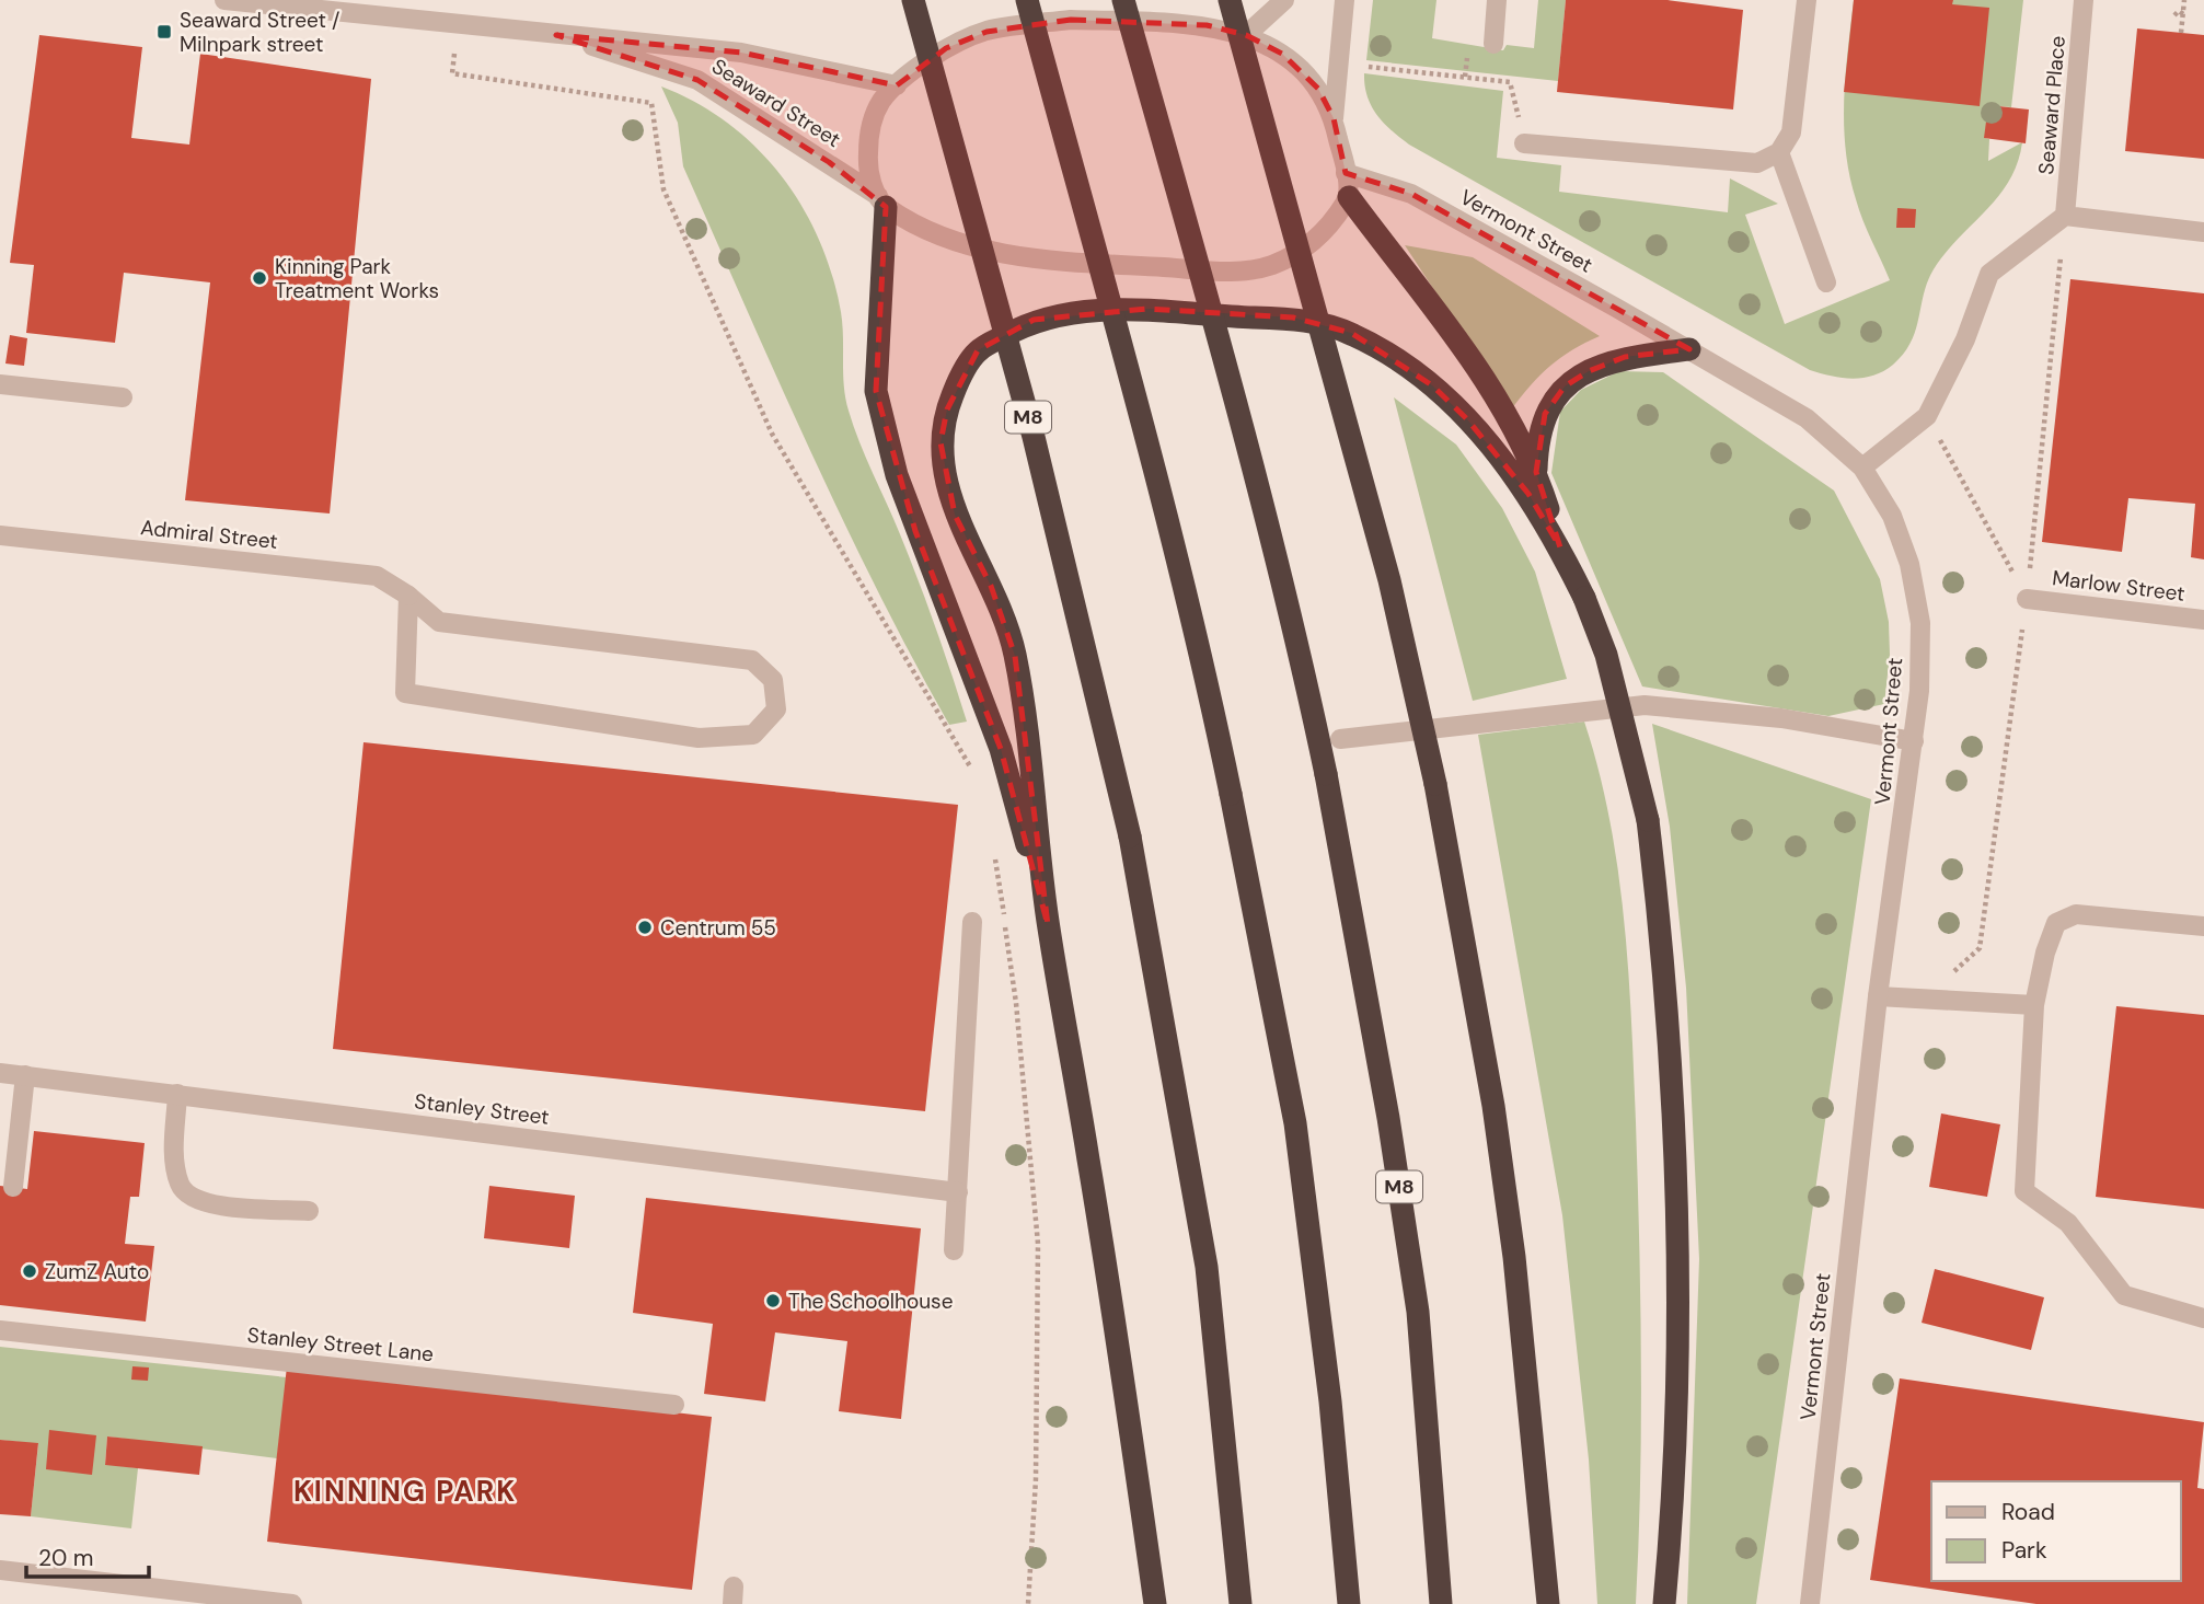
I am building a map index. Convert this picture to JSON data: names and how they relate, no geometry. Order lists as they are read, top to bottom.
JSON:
{
  "streets": {
    "highway": ["M8"],
    "street": [
      "Seaward Street",
      "Seaward Place",
      "Vermont Street",
      "Admiral Street",
      "Marlow Street",
      "Stanley Street",
      "Stanley Street Lane"
    ]
  },
  "districts": ["KINNING PARK"],
  "places": {
    "transit": ["Seaward Street / Milnpark street"],
    "other": [
      "Kinning Park Treatment Works",
      "Centrum 55",
      "ZumZ Auto",
      "The Schoolhouse"
    ]
  },
  "legend": ["Road", "Park"],
  "scale_bar": "20 m"
}
